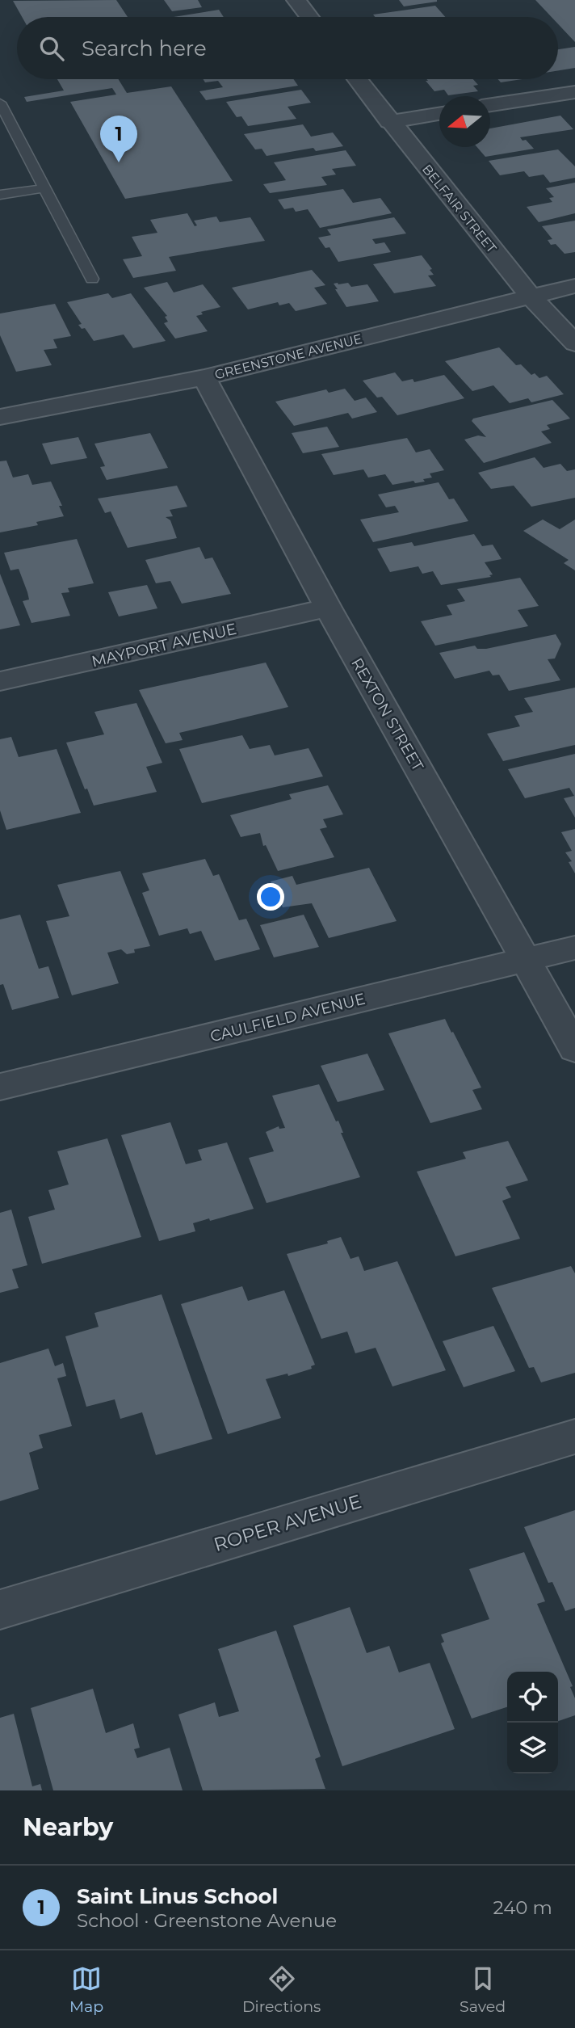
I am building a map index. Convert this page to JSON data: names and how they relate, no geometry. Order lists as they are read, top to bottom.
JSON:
{
  "streets": {
    "street": [
      "BELFAIR STREET",
      "GREENSTONE AVENUE",
      "MAYPORT AVENUE",
      "REXTON STREET",
      "CAULFIELD AVENUE",
      "ROPER AVENUE"
    ]
  },
  "crossings": [
    ["BELFAIR STREET", "GREENSTONE AVENUE"],
    ["GREENSTONE AVENUE", "REXTON STREET"],
    ["MAYPORT AVENUE", "REXTON STREET"],
    ["REXTON STREET", "CAULFIELD AVENUE"]
  ],
  "north": "left",
  "page": {
    "search": "Search here",
    "pins": "1",
    "heading": "Nearby",
    "list": [
      {
        "mark": "1",
        "name": "Saint Linus School",
        "note": "School · Greenstone Avenue",
        "value": "240 m"
      }
    ],
    "nav": ["Map", "Directions", "Saved"]
  }
}
